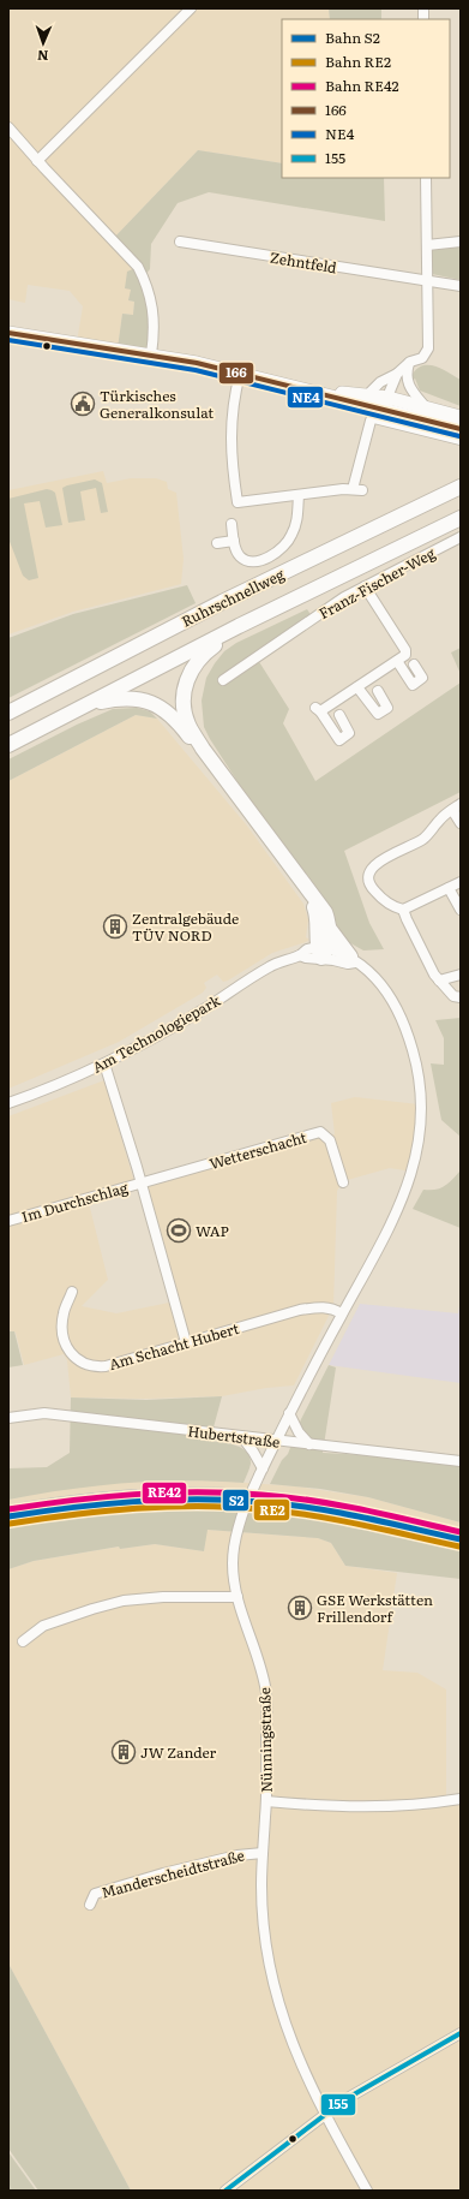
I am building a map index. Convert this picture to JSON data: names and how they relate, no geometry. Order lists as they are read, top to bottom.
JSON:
{
  "streets": {
    "highway": ["Ruhrschnellweg"],
    "street": [
      "Zehntfeld",
      "Franz-Fischer-Weg",
      "Am Technologiepark",
      "Wetterschacht",
      "Im Durchschlag",
      "Am Schacht Hubert",
      "Hubertstraße",
      "Nünningstraße",
      "Manderscheidtstraße"
    ]
  },
  "crossings": [
    ["Am Technologiepark", "Am Schacht Hubert"],
    ["Wetterschacht", "Im Durchschlag"],
    ["Hubertstraße", "Nünningstraße"],
    ["Nünningstraße", "Manderscheidtstraße"]
  ],
  "places": {
    "public building": ["Türkisches Generalkonsulat"],
    "building": ["Zentralgebäude TÜV NORD", "GSE Werkstätten Frillendorf", "JW Zander"],
    "sports": ["WAP"]
  },
  "lines": [
    "transit line 166",
    "transit line NE4",
    "rail line RE42",
    "rail line S2",
    "rail line RE2",
    "transit line 155"
  ],
  "legend": [
    "Bahn S2",
    "Bahn RE2",
    "Bahn RE42",
    "166",
    "NE4",
    "155"
  ],
  "north": "bottom"
}
